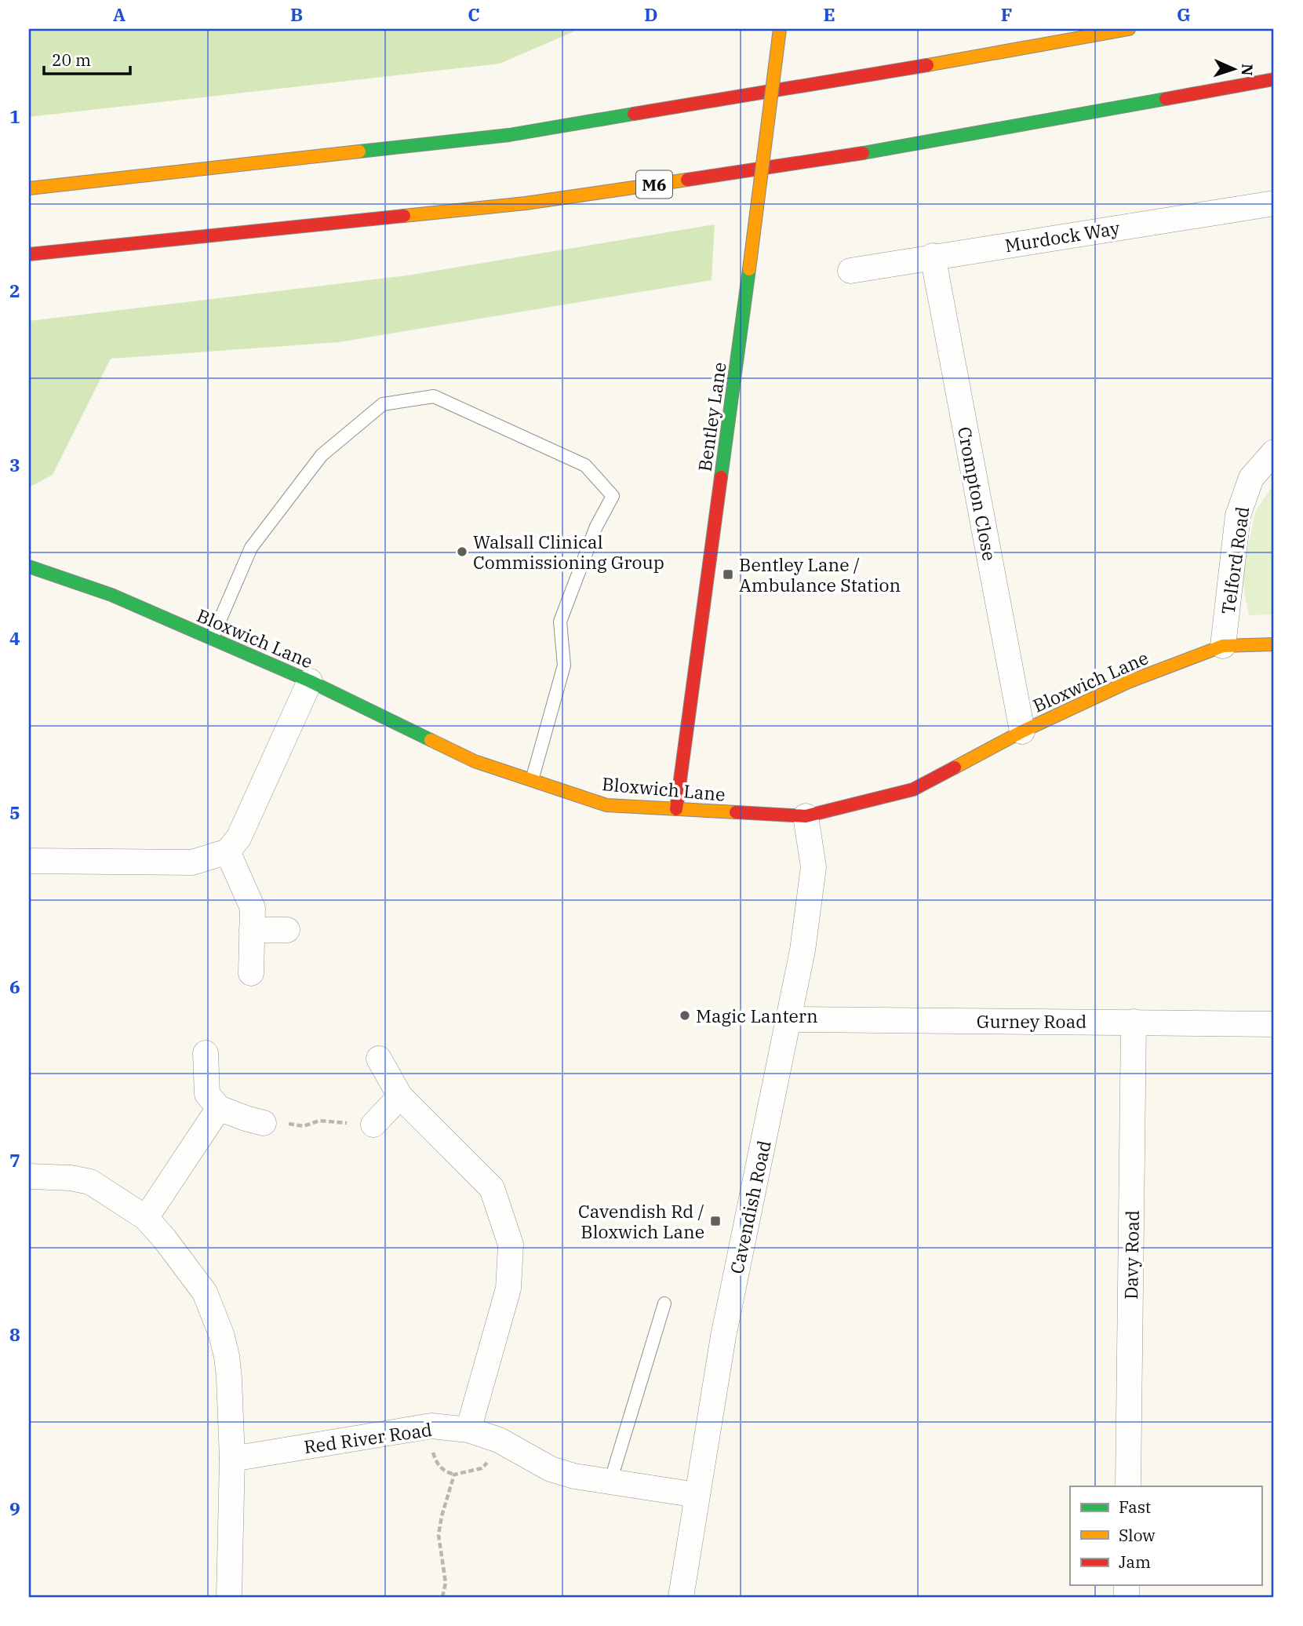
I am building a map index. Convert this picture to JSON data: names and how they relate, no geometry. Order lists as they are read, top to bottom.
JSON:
{
  "streets": {
    "main road": ["M6", "Bentley Lane", "Bloxwich Lane"],
    "street": [
      "Murdock Way",
      "Crompton Close",
      "Telford Road",
      "Gurney Road",
      "Cavendish Road",
      "Davy Road",
      "Red River Road"
    ]
  },
  "crossings": [
    ["Murdock Way", "Crompton Close"],
    ["Bentley Lane", "Bloxwich Lane"],
    ["Crompton Close", "Bloxwich Lane"],
    ["Telford Road", "Bloxwich Lane"],
    ["Bloxwich Lane", "Cavendish Road"],
    ["Gurney Road", "Cavendish Road"],
    ["Gurney Road", "Davy Road"],
    ["Cavendish Road", "Red River Road"]
  ],
  "places": {
    "other": ["Walsall Clinical Commissioning Group", "Magic Lantern"],
    "transit": ["Bentley Lane / Ambulance Station", "Cavendish Rd / Bloxwich Lane"]
  },
  "legend": ["Fast", "Slow", "Jam"],
  "scale_bar": "20 m",
  "north": "right",
  "grid": {
    "columns": [
      "A",
      "B",
      "C",
      "D",
      "E",
      "F",
      "G"
    ],
    "rows": [
      "1",
      "2",
      "3",
      "4",
      "5",
      "6",
      "7",
      "8",
      "9"
    ]
  }
}
